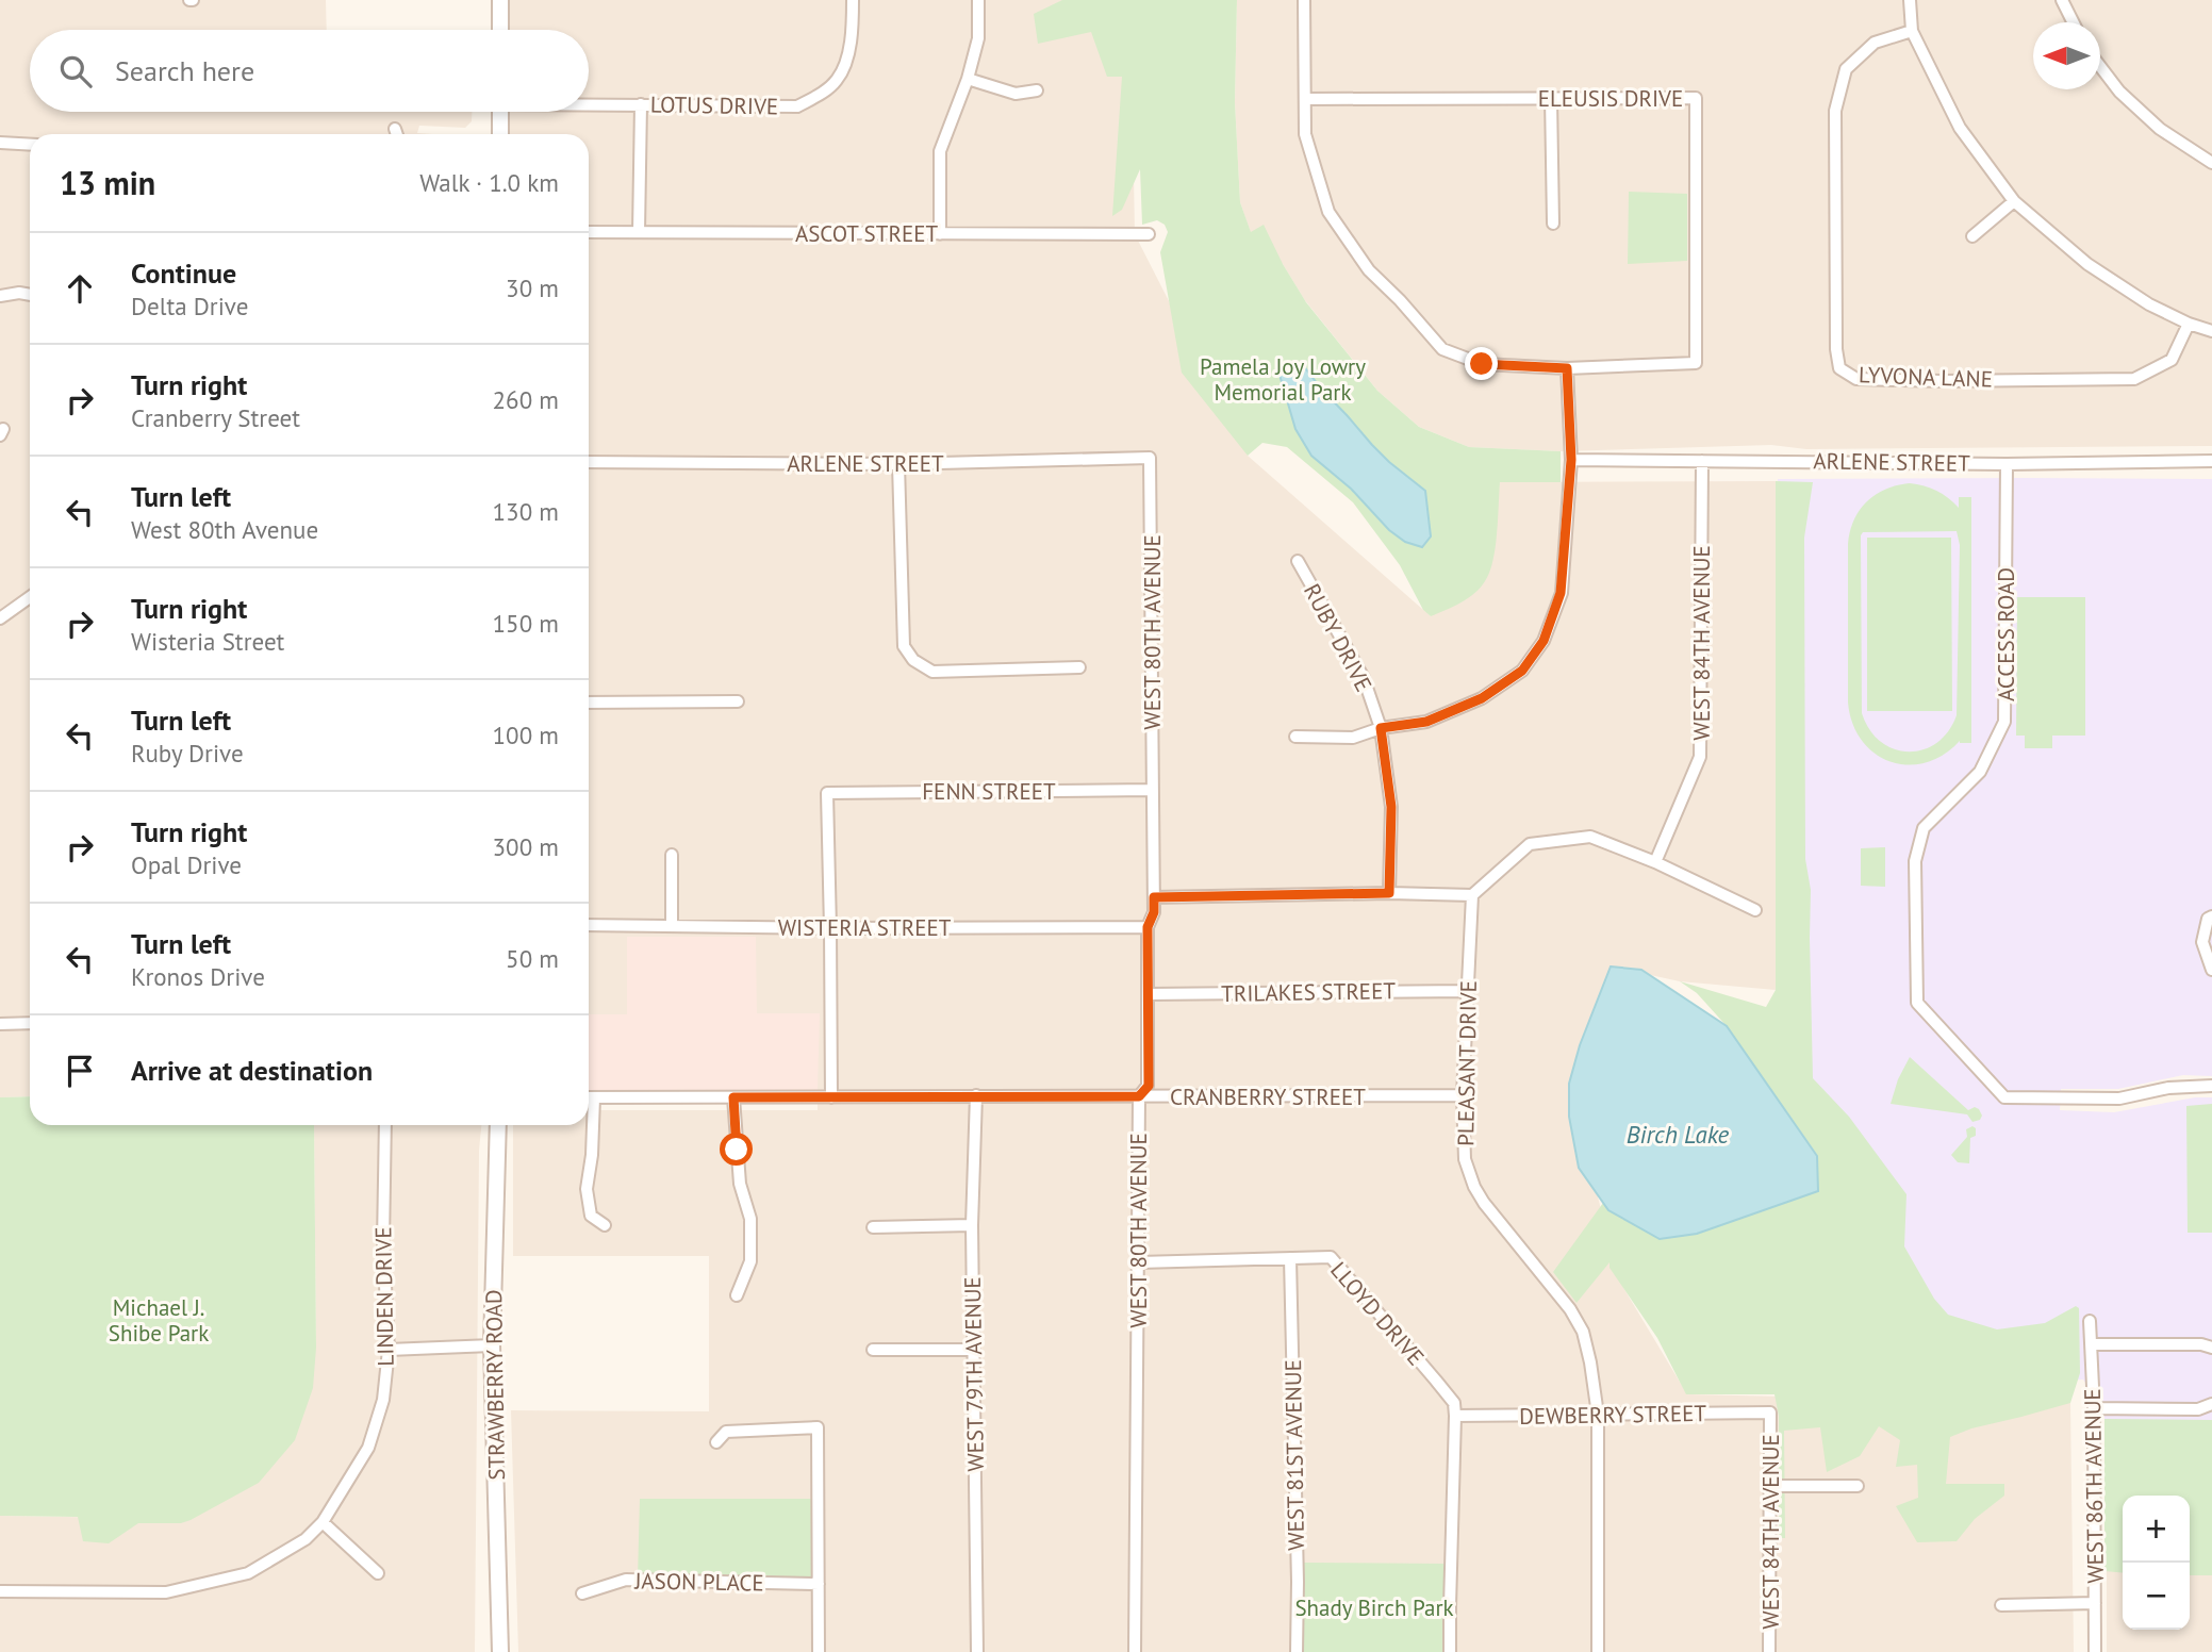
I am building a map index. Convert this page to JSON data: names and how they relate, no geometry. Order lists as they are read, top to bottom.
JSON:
{
  "streets": {
    "street": [
      "ELEUSIS DRIVE",
      "LOTUS DRIVE",
      "ASCOT STREET",
      "LYVONA LANE",
      "ARLENE STREET",
      "WEST 80TH AVENUE",
      "ACCESS ROAD",
      "RUBY DRIVE",
      "WEST 84TH AVENUE",
      "FENN STREET",
      "WISTERIA STREET",
      "TRILAKES STREET",
      "PLEASANT DRIVE",
      "CRANBERRY STREET",
      "LINDEN DRIVE",
      "LLOYD DRIVE",
      "WEST 79TH AVENUE",
      "STRAWBERRY ROAD",
      "DEWBERRY STREET",
      "WEST 81ST AVENUE",
      "WEST 86TH AVENUE",
      "JASON PLACE"
    ]
  },
  "crossings": [
    ["ARLENE STREET", "WEST 80TH AVENUE"],
    ["ARLENE STREET", "ACCESS ROAD"],
    ["ARLENE STREET", "WEST 84TH AVENUE"],
    ["WEST 80TH AVENUE", "FENN STREET"],
    ["WEST 80TH AVENUE", "WISTERIA STREET"],
    ["WEST 80TH AVENUE", "TRILAKES STREET"],
    ["WEST 80TH AVENUE", "CRANBERRY STREET"],
    ["WEST 80TH AVENUE", "LLOYD DRIVE"],
    ["WEST 84TH AVENUE", "DEWBERRY STREET"],
    ["FENN STREET", "WISTERIA STREET"],
    ["TRILAKES STREET", "PLEASANT DRIVE"],
    ["PLEASANT DRIVE", "CRANBERRY STREET"],
    ["PLEASANT DRIVE", "DEWBERRY STREET"],
    ["CRANBERRY STREET", "WEST 79TH AVENUE"],
    ["LLOYD DRIVE", "DEWBERRY STREET"],
    ["LLOYD DRIVE", "WEST 81ST AVENUE"]
  ],
  "water": ["Birch Lake"],
  "parks": ["Pamela Joy Lowry Memorial Park", "Michael J. Shibe Park", "Shady Birch Park"],
  "north": "left",
  "page": {
    "search": "Search here",
    "heading": ["13 min", "Walk · 1.0 km"],
    "list": [
      ["Continue", "Delta Drive", "30 m"],
      ["Turn right", "Cranberry Street", "260 m"],
      ["Turn left", "West 80th Avenue", "130 m"],
      ["Turn right", "Wisteria Street", "150 m"],
      ["Turn left", "Ruby Drive", "100 m"],
      ["Turn right", "Opal Drive", "300 m"],
      ["Turn left", "Kronos Drive", "50 m"],
      "Arrive at destination"
    ],
    "map_buttons": ["+", "−"]
  }
}
